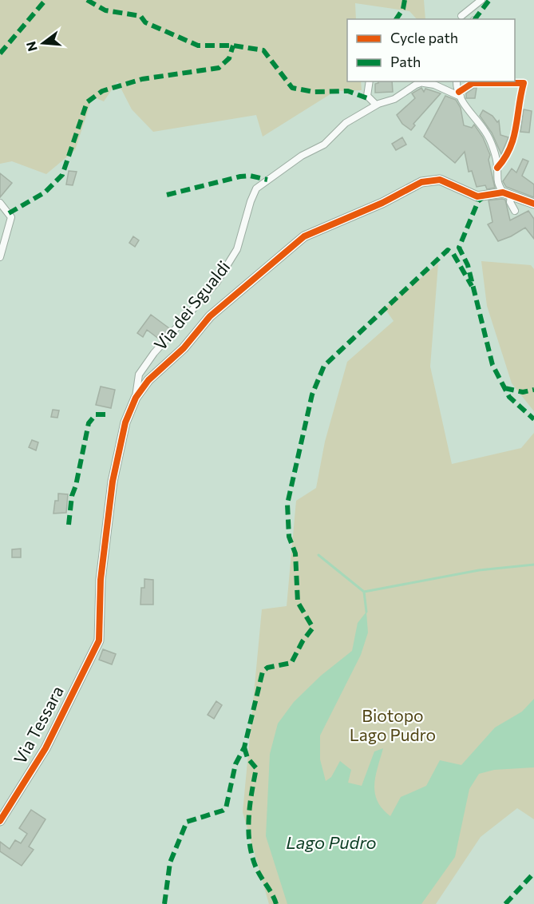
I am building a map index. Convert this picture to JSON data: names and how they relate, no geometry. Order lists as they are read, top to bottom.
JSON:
{
  "streets": {
    "street": ["Via dei Sgualdi", "Via Tessara"]
  },
  "crossings": [
    ["Via dei Sgualdi", "Via Tessara"]
  ],
  "water": ["Lago Pudro"],
  "parks": ["Biotopo Lago Pudro"],
  "legend": ["Cycle path", "Path"],
  "north": "left"
}
